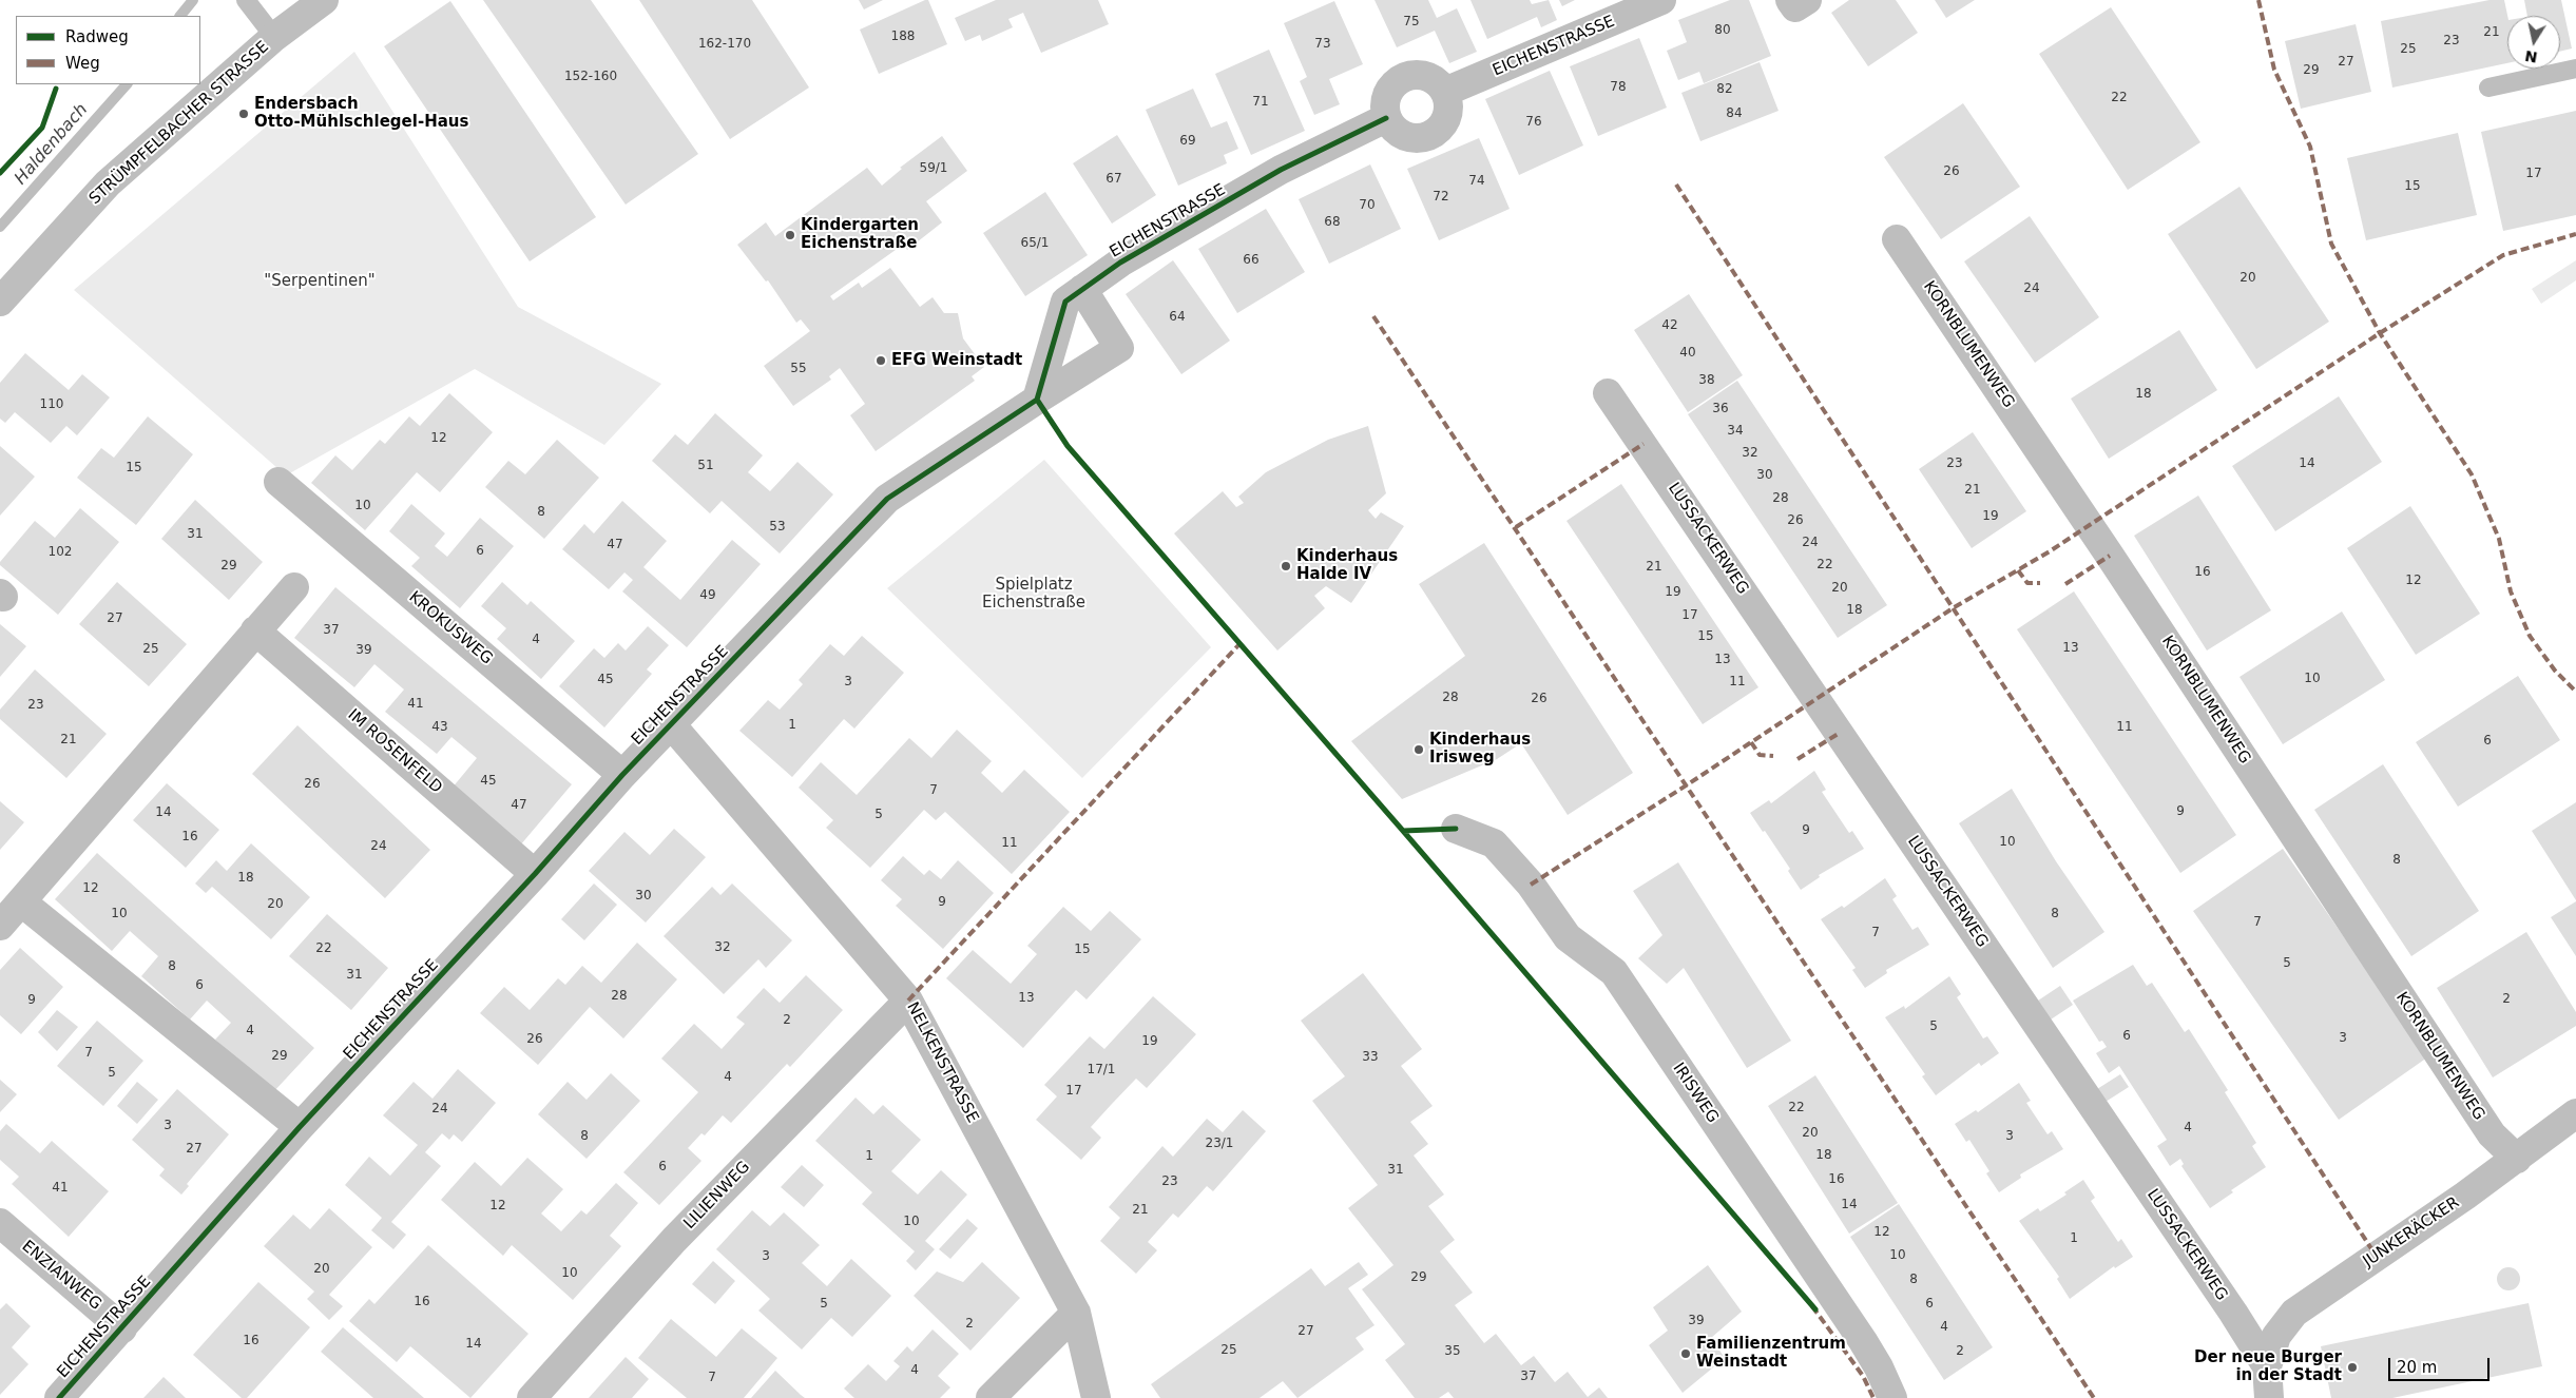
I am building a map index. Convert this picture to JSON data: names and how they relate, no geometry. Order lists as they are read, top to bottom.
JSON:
{
  "streets": {
    "street": [
      "EICHENSTRASSE",
      "STRÜMPFELBACHER STRASSE",
      "KORNBLUMENWEG",
      "LUSSACKERWEG",
      "KROKUSWEG",
      "IM ROSENFELD",
      "NELKENSTRASSE",
      "IRISWEG",
      "LILIENWEG",
      "JUNKERÄCKER",
      "ENZIANWEG"
    ]
  },
  "crossings": [
    ["EICHENSTRASSE", "KROKUSWEG"],
    ["EICHENSTRASSE", "IM ROSENFELD"],
    ["EICHENSTRASSE", "NELKENSTRASSE"],
    ["EICHENSTRASSE", "ENZIANWEG"],
    ["KORNBLUMENWEG", "JUNKERÄCKER"],
    ["LUSSACKERWEG", "JUNKERÄCKER"],
    ["NELKENSTRASSE", "LILIENWEG"]
  ],
  "water": ["Haldenbach"],
  "parks": ["\"Serpentinen\"", "Spielplatz Eichenstraße"],
  "places": [
    "Endersbach Otto-Mühlschlegel-Haus",
    "Kindergarten Eichenstraße",
    "EFG Weinstadt",
    "Kinderhaus Halde IV",
    "Kinderhaus Irisweg",
    "Familienzentrum Weinstadt",
    "Der neue Burger in der Stadt"
  ],
  "house_numbers": [
    "75",
    "80",
    "21",
    "188",
    "23",
    "162-170",
    "73",
    "25",
    "27",
    "29",
    "152-160",
    "78",
    "82",
    "22",
    "71",
    "84",
    "76",
    "69",
    "59/1",
    "26",
    "17",
    "67",
    "74",
    "15",
    "72",
    "70",
    "68",
    "65/1",
    "66",
    "20",
    "24",
    "64",
    "42",
    "40",
    "55",
    "38",
    "18",
    "110",
    "36",
    "34",
    "12",
    "32",
    "23",
    "14",
    "51",
    "15",
    "30",
    "21",
    "28",
    "10",
    "8",
    "19",
    "26",
    "53",
    "31",
    "24",
    "47",
    "6",
    "102",
    "22",
    "29",
    "21",
    "16",
    "12",
    "20",
    "19",
    "49",
    "18",
    "17",
    "27",
    "37",
    "15",
    "4",
    "13",
    "25",
    "39",
    "13",
    "10",
    "45",
    "3",
    "11",
    "28",
    "26",
    "41",
    "23",
    "1",
    "43",
    "11",
    "21",
    "6",
    "45",
    "26",
    "7",
    "47",
    "9",
    "14",
    "5",
    "9",
    "16",
    "10",
    "11",
    "24",
    "8",
    "18",
    "12",
    "30",
    "9",
    "20",
    "10",
    "8",
    "7",
    "7",
    "32",
    "22",
    "15",
    "5",
    "8",
    "31",
    "6",
    "28",
    "13",
    "2",
    "9",
    "2",
    "5",
    "4",
    "6",
    "3",
    "26",
    "19",
    "7",
    "29",
    "33",
    "17/1",
    "5",
    "4",
    "17",
    "22",
    "24",
    "3",
    "4",
    "20",
    "8",
    "3",
    "23/1",
    "27",
    "18",
    "1",
    "6",
    "31",
    "16",
    "23",
    "41",
    "14",
    "12",
    "21",
    "10",
    "12",
    "1",
    "10",
    "3",
    "20",
    "10",
    "29",
    "8",
    "16",
    "5",
    "6",
    "39",
    "2",
    "4",
    "27",
    "16",
    "14",
    "25",
    "35",
    "2",
    "4",
    "37",
    "7"
  ],
  "legend": ["Radweg", "Weg"],
  "scale_bar": "20 m",
  "north": "bottom"
}
